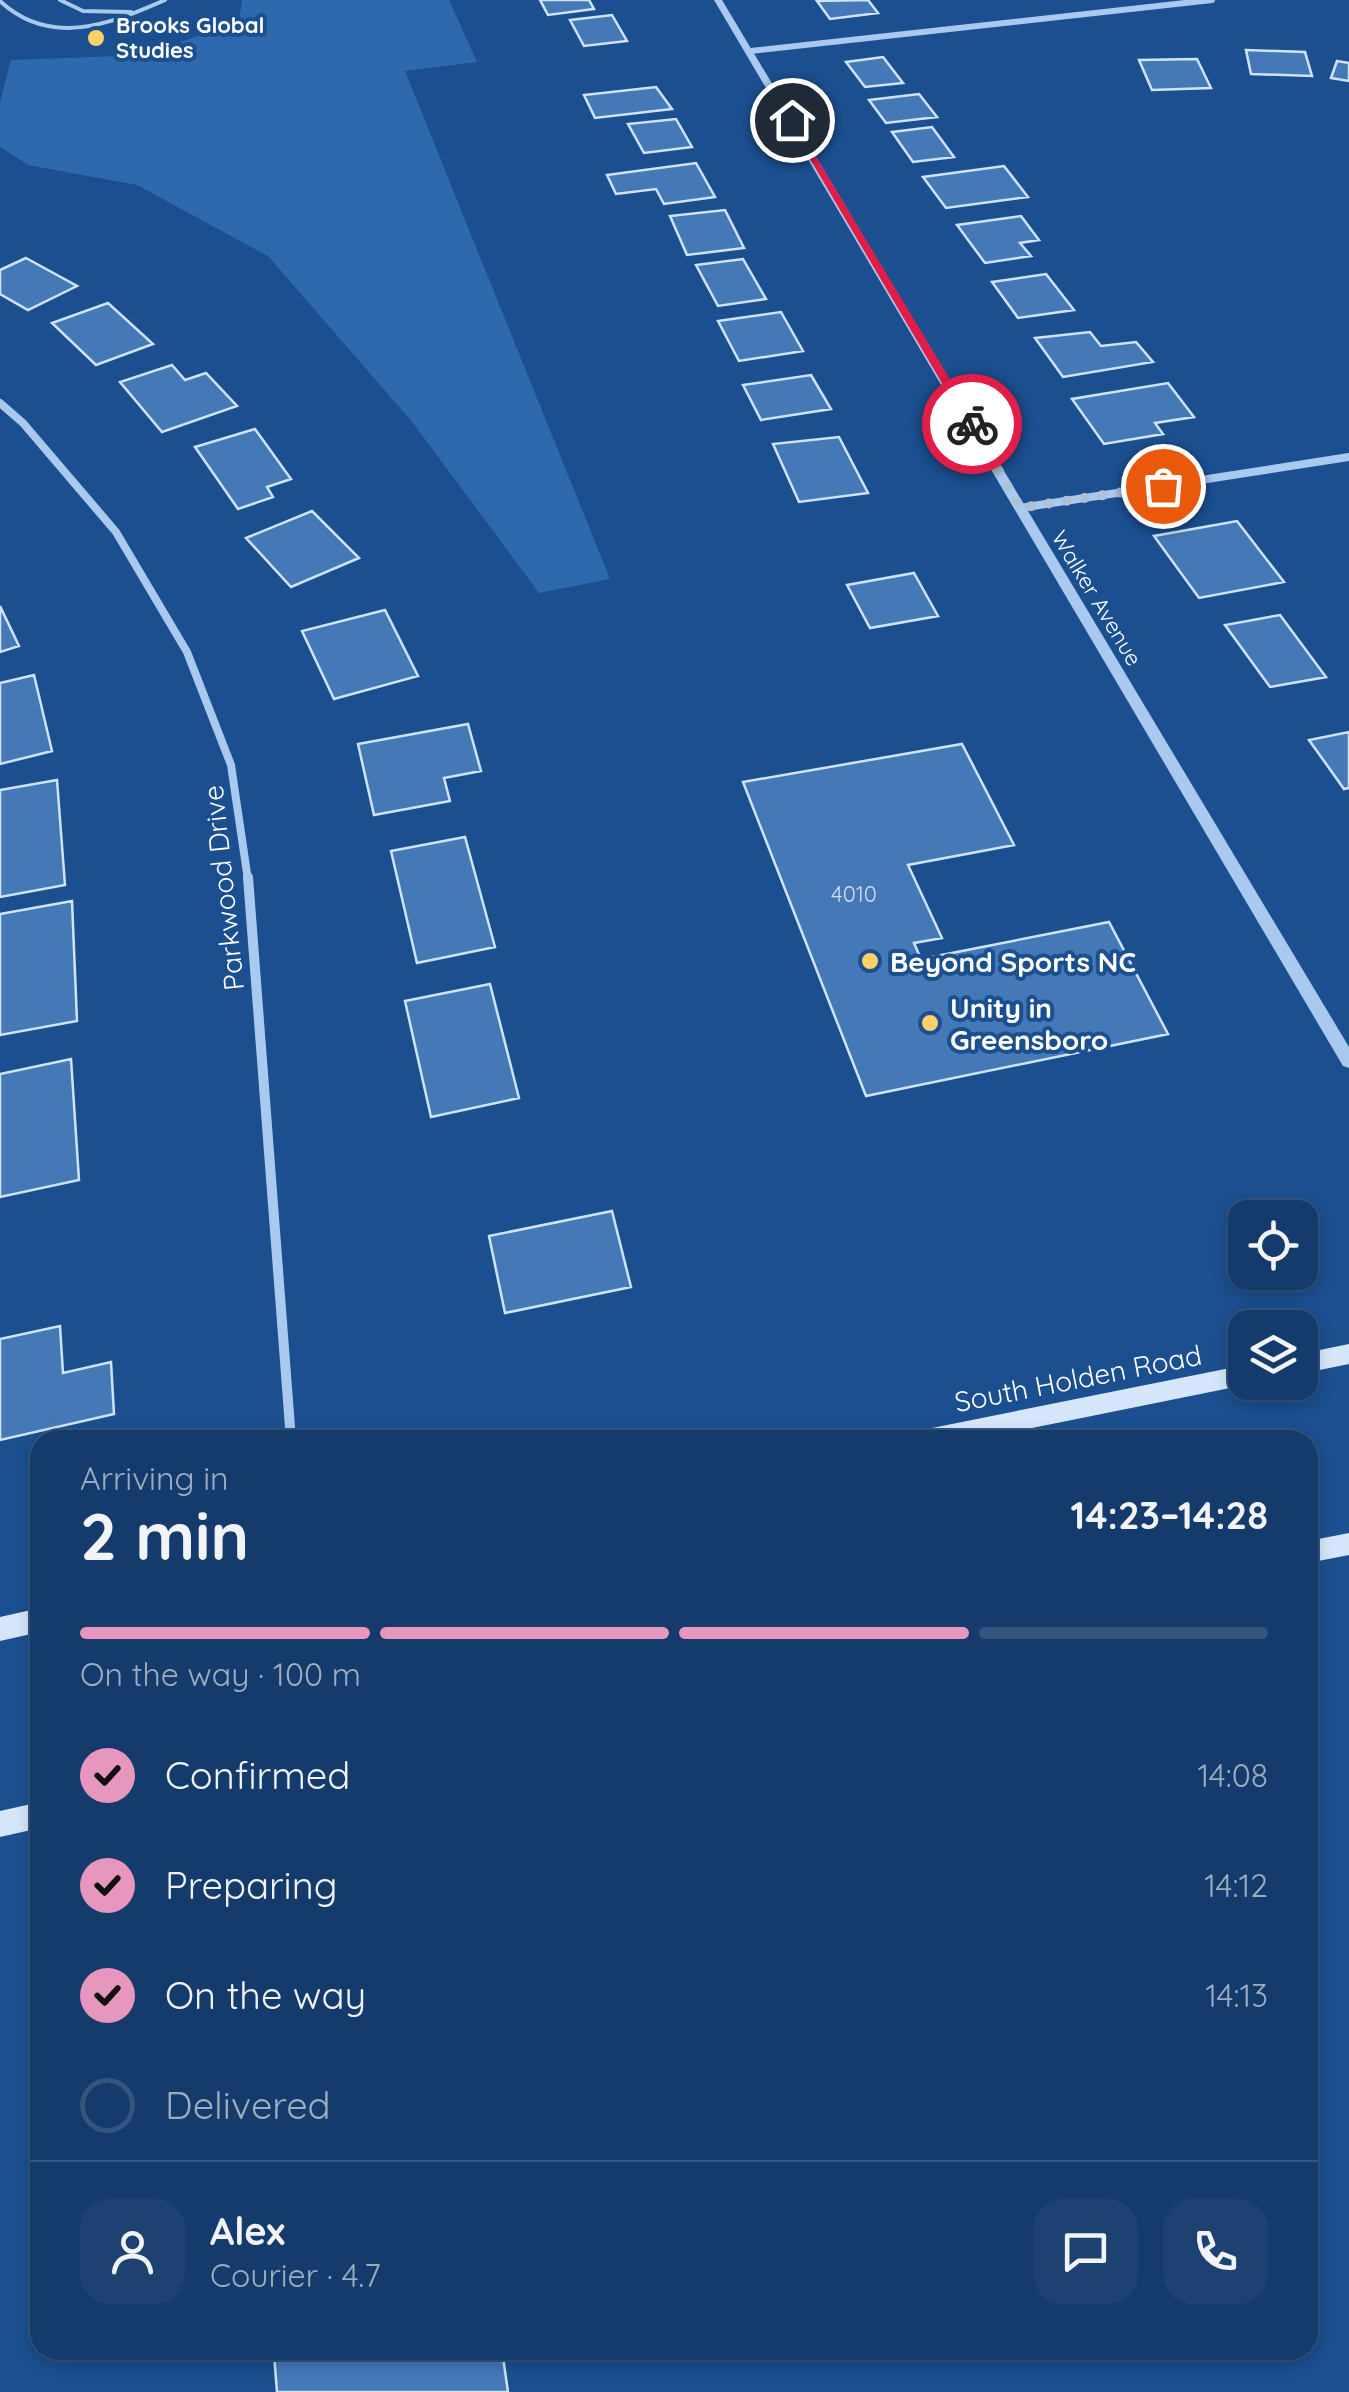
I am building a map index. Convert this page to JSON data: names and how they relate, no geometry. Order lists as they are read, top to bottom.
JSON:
{
  "streets": {
    "main road": ["South Holden Road"],
    "street": ["Walker Avenue", "Parkwood Drive"]
  },
  "places": ["Brooks Global Studies", "Beyond Sports NC", "Unity in Greensboro"],
  "house_numbers": ["4010"],
  "page": {
    "heading": ["2 min", "Arriving in", "14:23–14:28"],
    "panel": ["Alex", "Courier · 4.7"],
    "bar": "On the way · 100 m",
    "list": [
      ["Confirmed", "14:08"],
      ["Preparing", "14:12"],
      ["On the way", "14:13"],
      "Delivered"
    ]
  }
}
